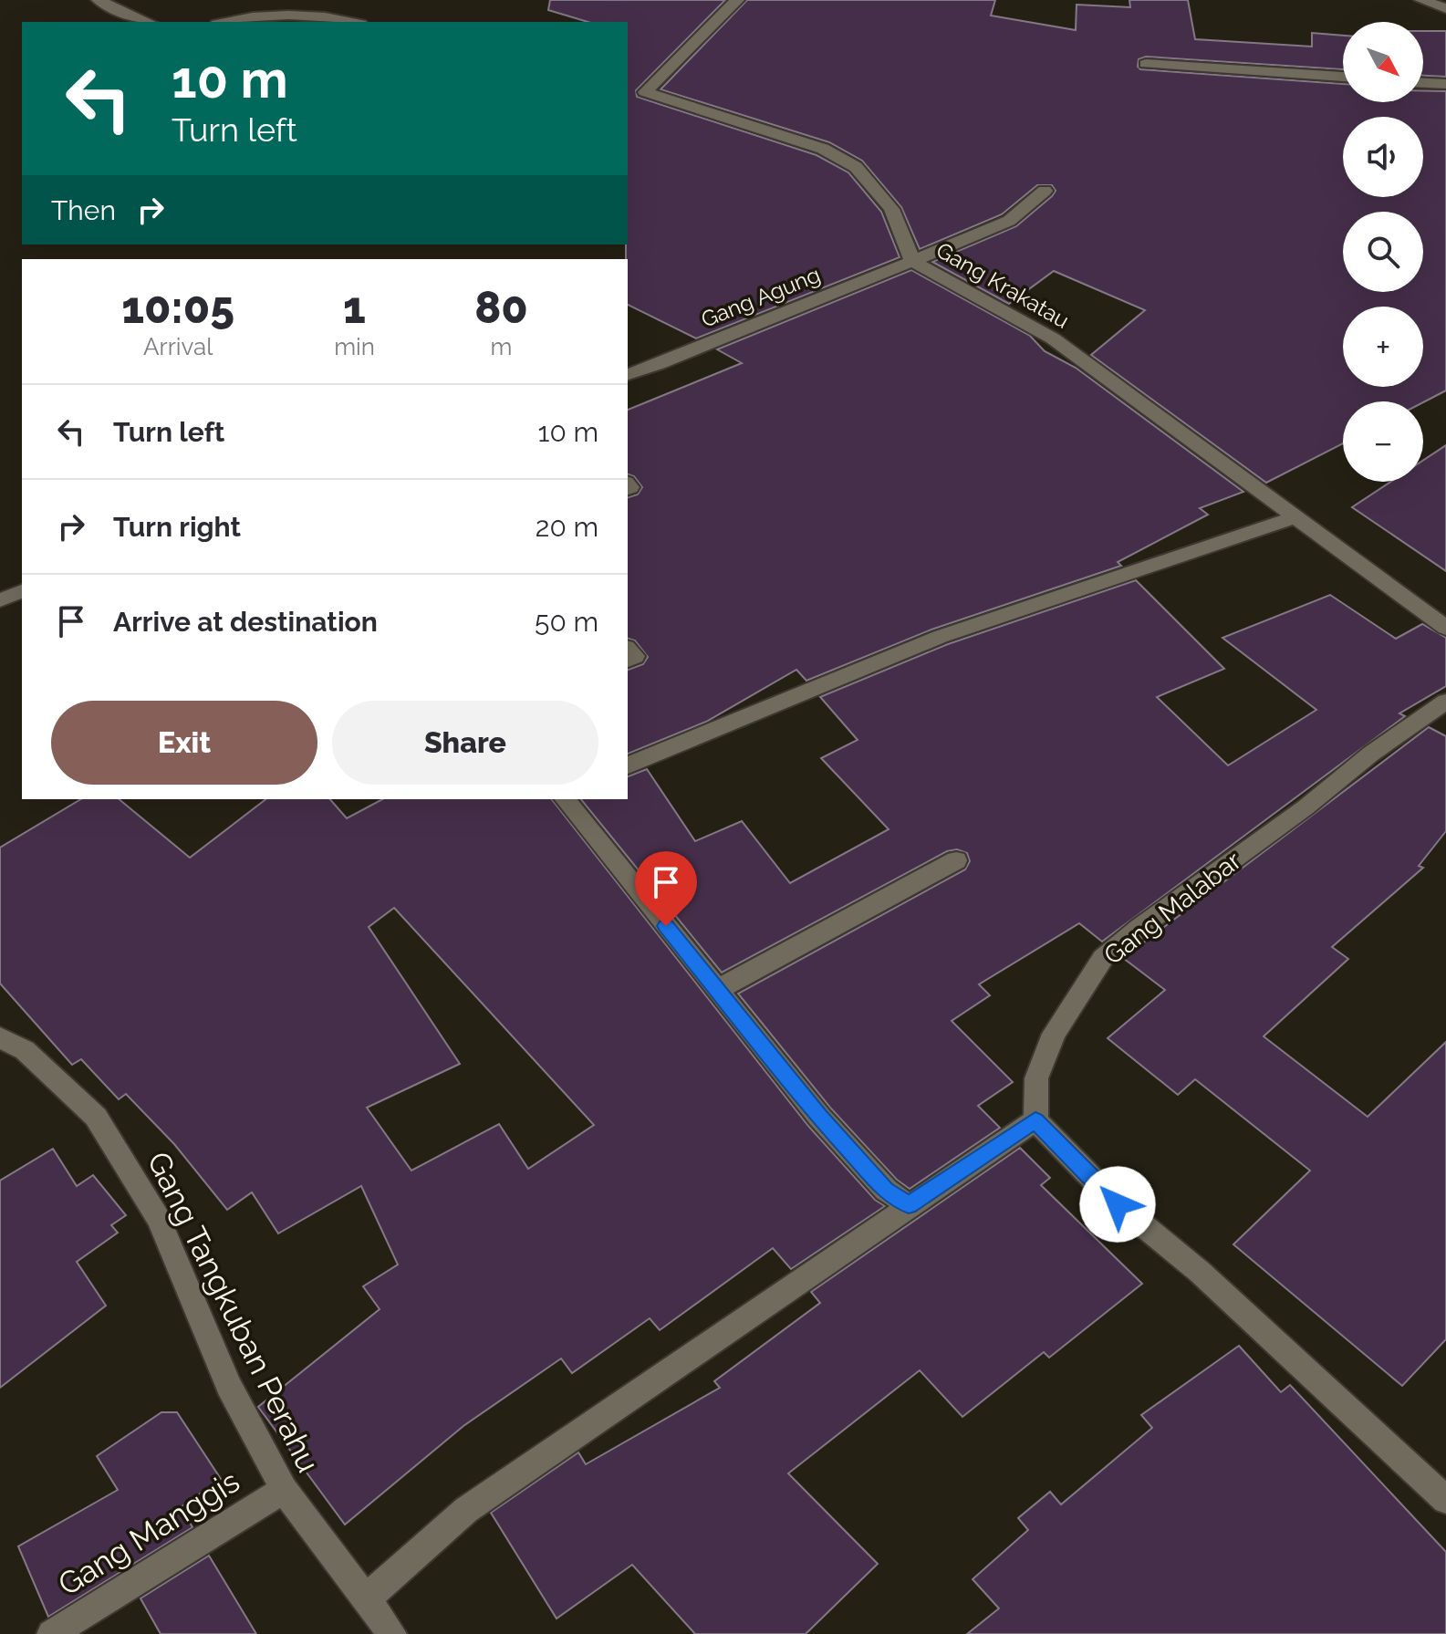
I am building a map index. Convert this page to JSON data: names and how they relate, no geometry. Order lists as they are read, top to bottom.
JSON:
{
  "streets": {
    "street": [
      "Gang Krakatau",
      "Gang Agung",
      "Gang Malabar",
      "Gang Tangkuban Perahu",
      "Gang Manggis"
    ]
  },
  "crossings": [
    ["Gang Krakatau", "Gang Agung"],
    ["Gang Tangkuban Perahu", "Gang Manggis"]
  ],
  "north": "bottom right",
  "page": {
    "map_buttons": ["+", "−"],
    "turn": ["10 m", "Turn left"],
    "then": "Then",
    "eta": [
      "10:05",
      "Arrival",
      "1",
      "min",
      "80",
      "m"
    ],
    "list": [
      {
        "name": "Turn left",
        "value": "10 m"
      },
      {
        "name": "Turn right",
        "value": "20 m"
      },
      {
        "name": "Arrive at destination",
        "value": "50 m"
      }
    ],
    "buttons": ["Exit", "Share"]
  }
}
